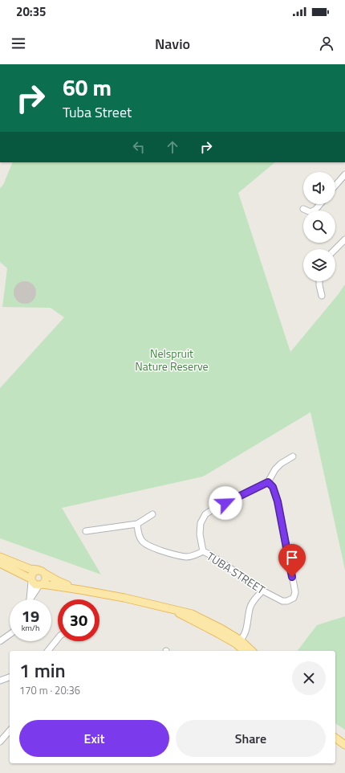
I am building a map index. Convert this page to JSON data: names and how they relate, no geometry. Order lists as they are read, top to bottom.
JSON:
{
  "streets": {
    "street": ["TUBA STREET"]
  },
  "parks": ["Nelspruit Nature Reserve"],
  "page": {
    "status": "20:35",
    "header": "Navio",
    "turn": ["60 m", "Tuba Street"],
    "speed": "19 km/h",
    "limit": "30",
    "heading": ["1 min", "170 m · 20:36"],
    "buttons": ["Exit", "Share"]
  }
}
